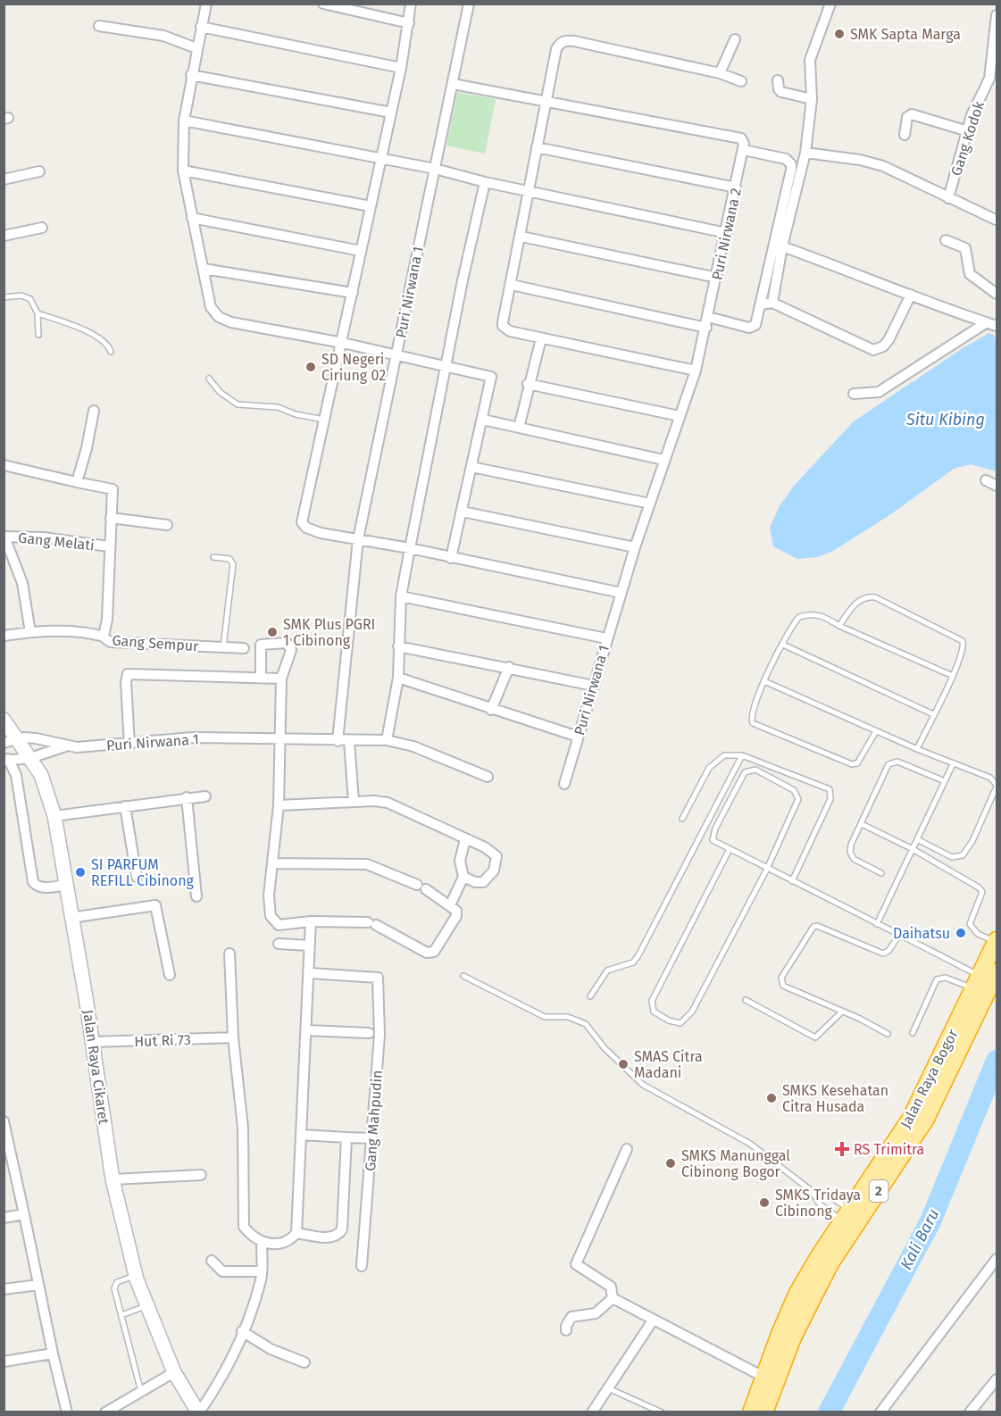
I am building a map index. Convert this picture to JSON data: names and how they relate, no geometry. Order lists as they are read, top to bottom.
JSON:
{
  "streets": {
    "highway": ["Jalan Raya Bogor", "2"],
    "main road": ["Jalan Raya Cikaret"],
    "street": [
      "Gang Kodok",
      "Puri Nirwana 2",
      "Puri Nirwana 1",
      "Gang Melati",
      "Gang Sempur",
      "Hut Ri 73",
      "Gang Mahpudin"
    ]
  },
  "crossings": [
    ["Puri Nirwana 2", "Puri Nirwana 1"],
    ["Puri Nirwana 1", "Jalan Raya Cikaret"],
    ["Hut Ri 73", "Jalan Raya Cikaret"]
  ],
  "water": ["Situ Kibing", "Kali Baru"],
  "places": {
    "other": [
      "SMK Sapta Marga",
      "SD Negeri Ciriung 02",
      "SMK Plus PGRI 1 Cibinong",
      "SI PARFUM REFILL Cibinong",
      "Daihatsu",
      "SMAS Citra Madani",
      "SMKS Kesehatan Citra Husada",
      "SMKS Manunggal Cibinong Bogor",
      "SMKS Tridaya Cibinong"
    ],
    "health": ["RS Trimitra"]
  }
}
